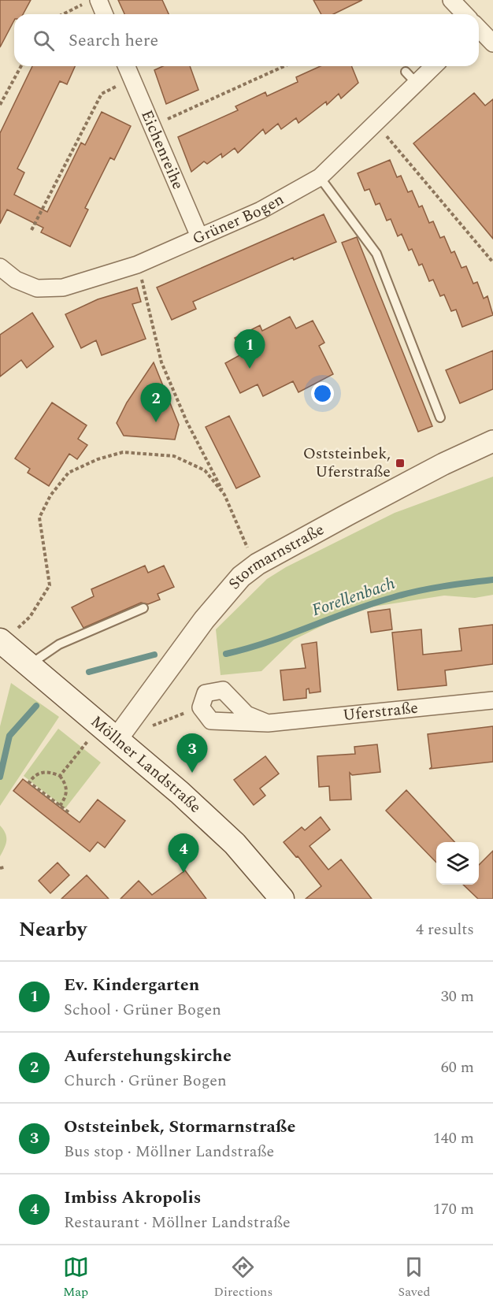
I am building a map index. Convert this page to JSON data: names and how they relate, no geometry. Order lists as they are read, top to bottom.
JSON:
{
  "streets": {
    "main road": ["Möllner Landstraße"],
    "street": [
      "Eichenreihe",
      "Grüner Bogen",
      "Stormarnstraße",
      "Uferstraße"
    ]
  },
  "crossings": [
    ["Eichenreihe", "Grüner Bogen"],
    ["Stormarnstraße", "Möllner Landstraße"]
  ],
  "water": ["Forellenbach"],
  "places": {
    "transit": ["Oststeinbek, Uferstraße"]
  },
  "page": {
    "search": "Search here",
    "pins": [
      "1",
      "2",
      "3",
      "4"
    ],
    "heading": ["Nearby", "4 results"],
    "list": [
      {
        "mark": "1",
        "name": "Ev. Kindergarten",
        "note": "School · Grüner Bogen",
        "value": "30 m"
      },
      {
        "mark": "2",
        "name": "Auferstehungskirche",
        "note": "Church · Grüner Bogen",
        "value": "60 m"
      },
      {
        "mark": "3",
        "name": "Oststeinbek, Stormarnstraße",
        "note": "Bus stop · Möllner Landstraße",
        "value": "140 m"
      },
      {
        "mark": "4",
        "name": "Imbiss Akropolis",
        "note": "Restaurant · Möllner Landstraße",
        "value": "170 m"
      }
    ],
    "nav": ["Map", "Directions", "Saved"]
  }
}
